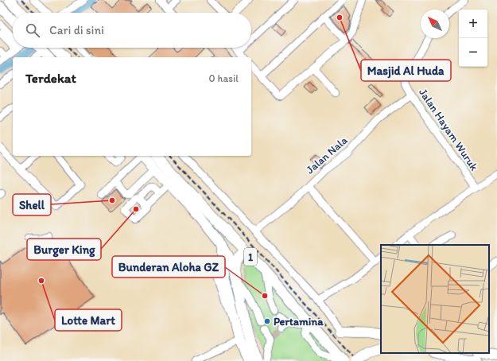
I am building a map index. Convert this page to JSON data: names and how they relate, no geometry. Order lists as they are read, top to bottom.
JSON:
{
  "streets": {
    "highway": ["1"],
    "street": ["Jalan Hayam Wuruk", "Jalan Nala"]
  },
  "crossings": [
    ["Jalan Hayam Wuruk", "Jalan Nala"]
  ],
  "places": [
    "Masjid Al Huda",
    "Shell",
    "Burger King",
    "Lotte Mart",
    "Bunderan Aloha GZ",
    "Pertamina"
  ],
  "north": "top left",
  "page": {
    "map_buttons": ["+", "−"],
    "search": "Cari di sini",
    "heading": ["Terdekat", "0 hasil"]
  }
}
